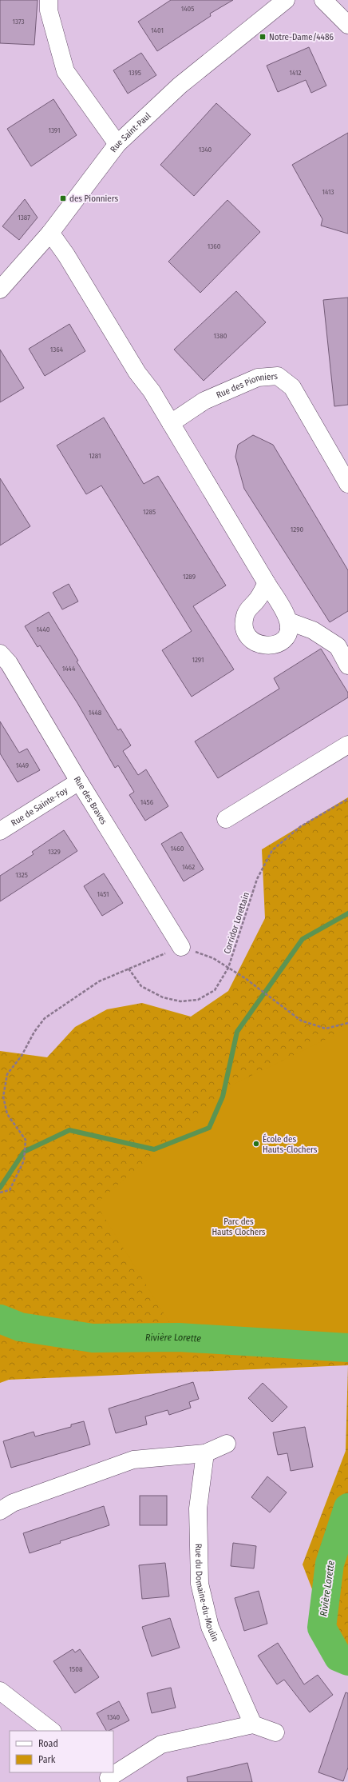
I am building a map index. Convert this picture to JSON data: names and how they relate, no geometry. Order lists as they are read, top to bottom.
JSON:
{
  "streets": {
    "street": [
      "Rue Saint-Paul",
      "Rue des Pionniers",
      "Rue des Braves",
      "Rue de Sainte-Foy",
      "Rue du Domaine-du-Moulin"
    ],
    "path": ["Corridor Lorettain"]
  },
  "crossings": [
    ["Rue des Braves", "Rue de Sainte-Foy"]
  ],
  "water": ["Rivière Lorette"],
  "parks": ["Parc des Hauts Clochers"],
  "places": {
    "transit": ["Notre-Dame/4486", "des Pionniers"],
    "other": ["École des Hauts-Clochers"]
  },
  "house_numbers": [
    "1405",
    "1373",
    "1401",
    "1395",
    "1412",
    "1391",
    "1340",
    "1413",
    "1387",
    "1360",
    "1380",
    "1364",
    "1281",
    "1285",
    "1290",
    "1289",
    "1440",
    "1291",
    "1444",
    "1448",
    "1449",
    "1456",
    "1460",
    "1329",
    "1462",
    "1325",
    "1451",
    "1508",
    "1340"
  ],
  "legend": ["Road", "Park"]
}
